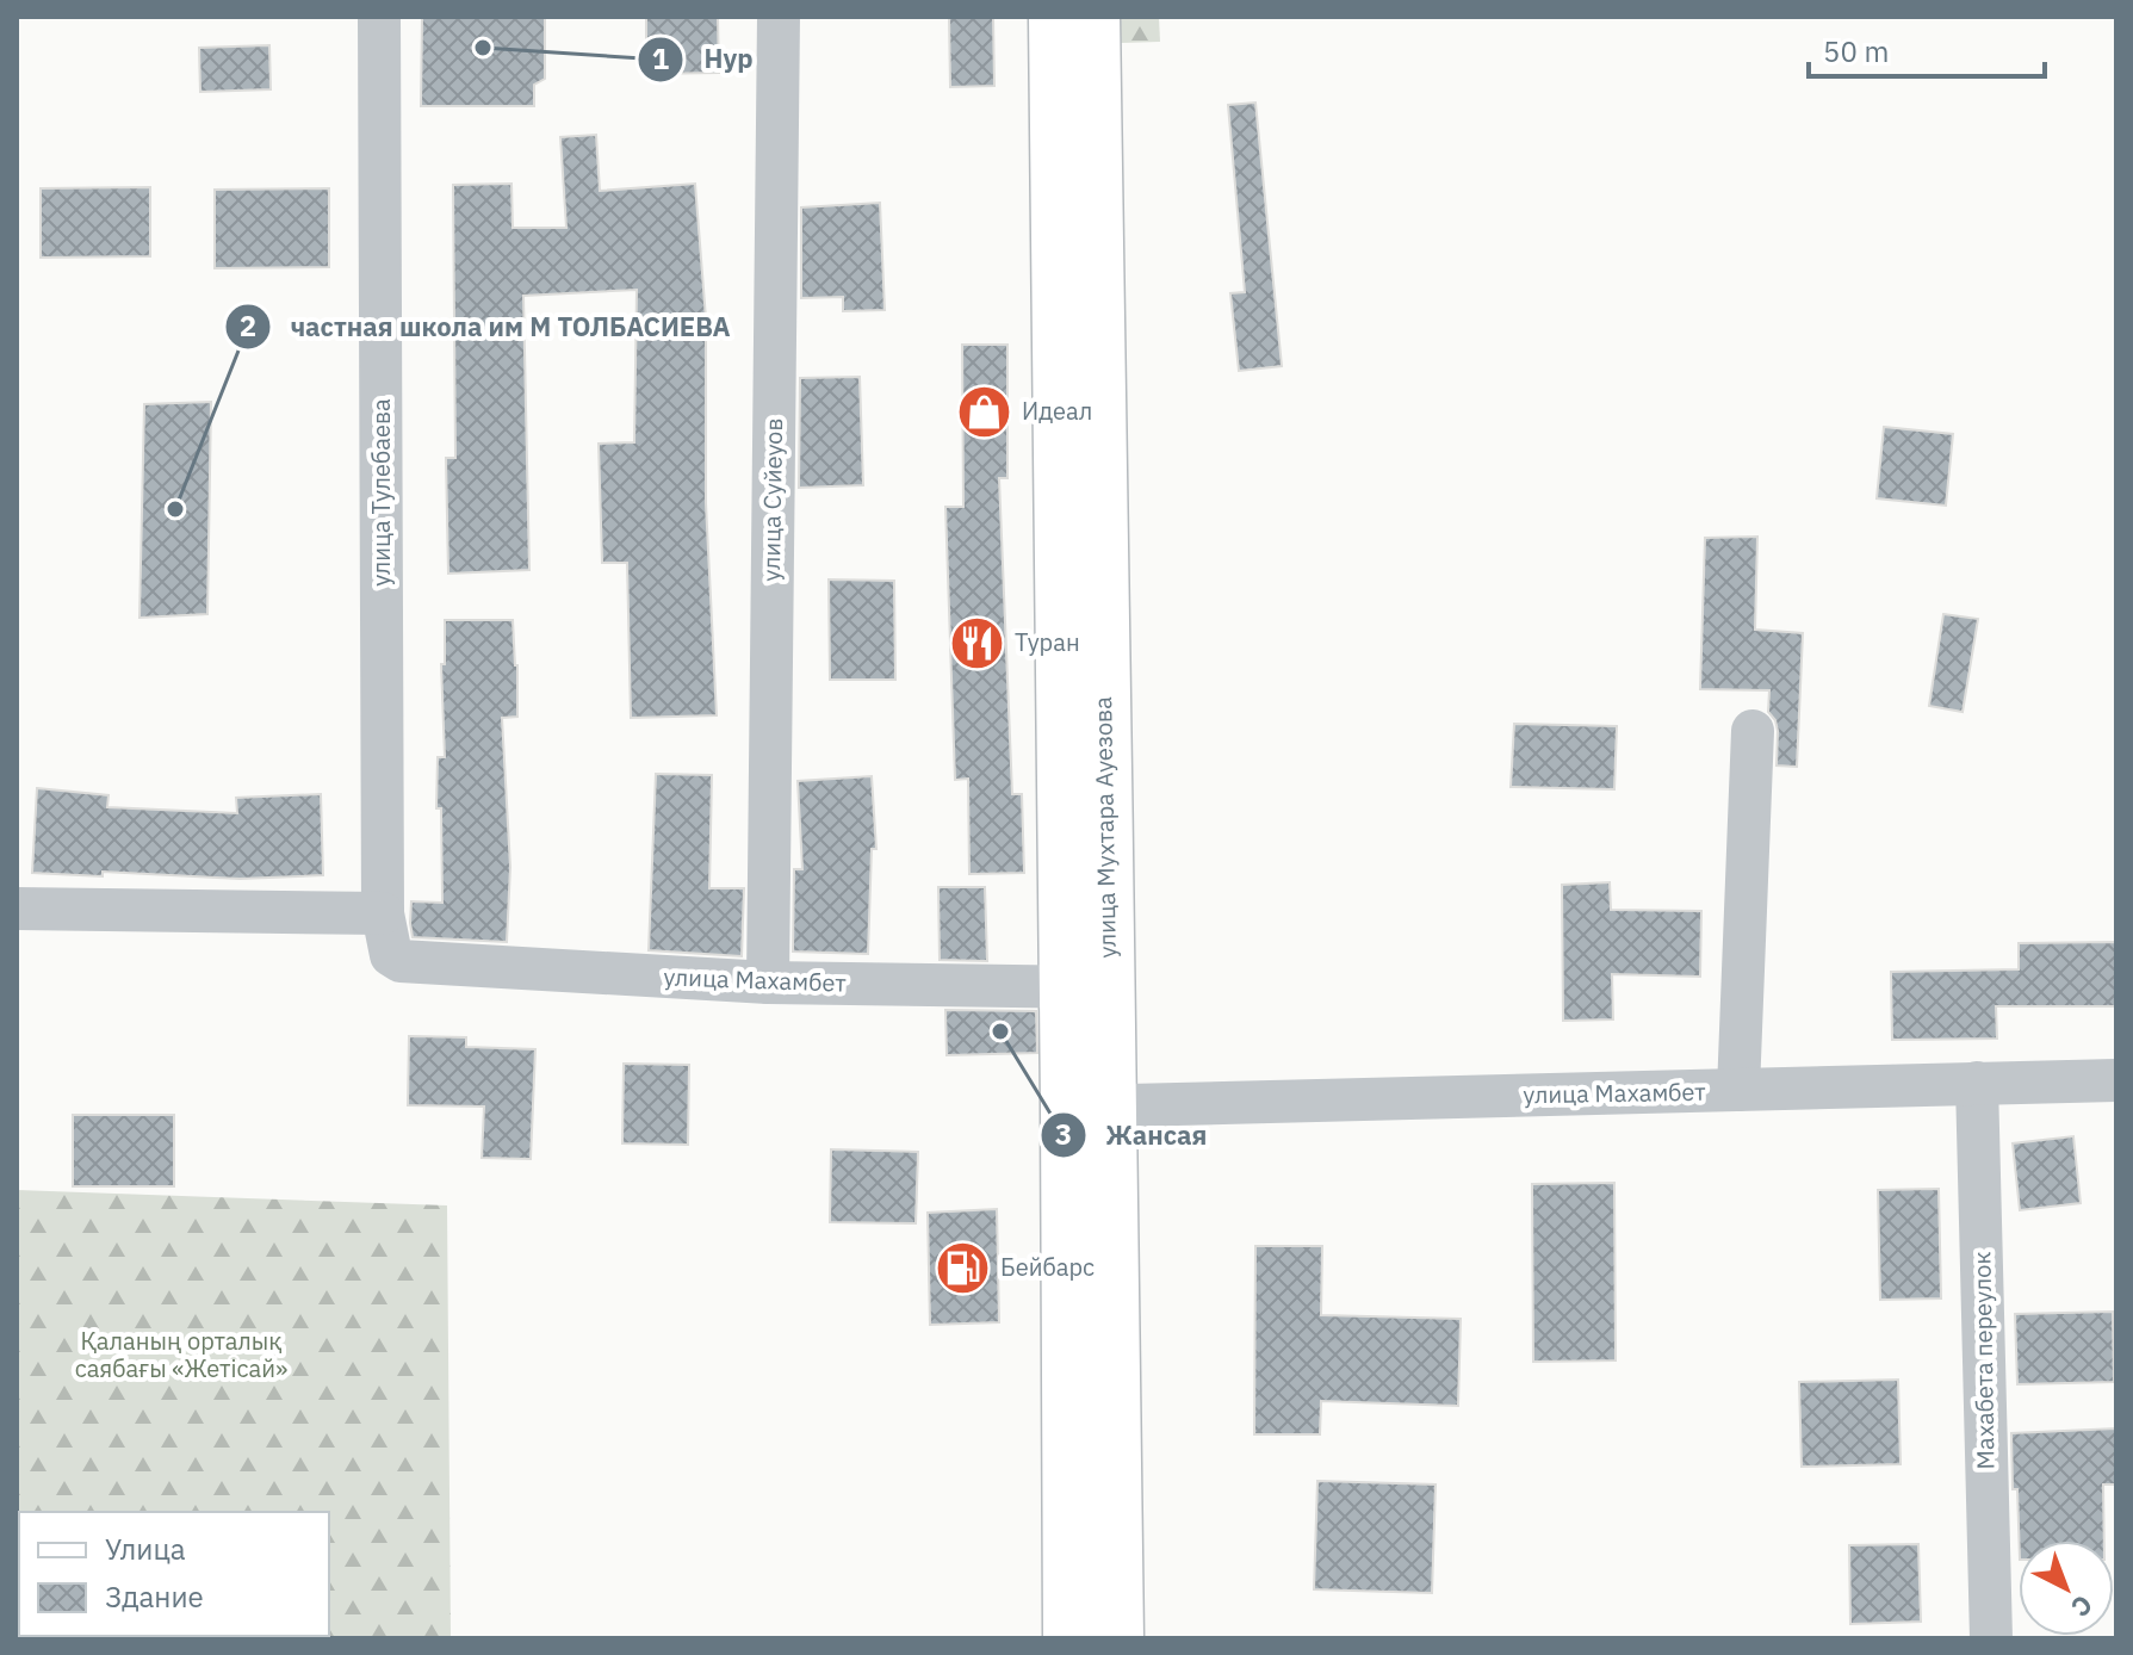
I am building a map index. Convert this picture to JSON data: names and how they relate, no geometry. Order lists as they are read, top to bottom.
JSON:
{
  "streets": {
    "main road": ["улица Мухтара Ауезова"],
    "street": [
      "улица Тулебаева",
      "улица Суйеуов",
      "улица Махамбет",
      "Махабета переулок"
    ]
  },
  "crossings": [
    ["улица Тулебаева", "улица Махамбет"],
    ["улица Суйеуов", "улица Махамбет"],
    ["улица Мухтара Ауезова", "улица Махамбет"],
    ["улица Махамбет", "Махабета переулок"]
  ],
  "parks": ["Қаланың орталық саябағы «Жетісай»"],
  "places": {
    "other": ["Нур", "частная школа им М ТОЛБАСИЕВА", "Жансая"],
    "shop": ["Идеал"],
    "restaurant": ["Туран"],
    "fuel station": ["Бейбарс"]
  },
  "legend": ["Улица", "Здание"],
  "scale_bar": "50 m",
  "north": "bottom right"
}
